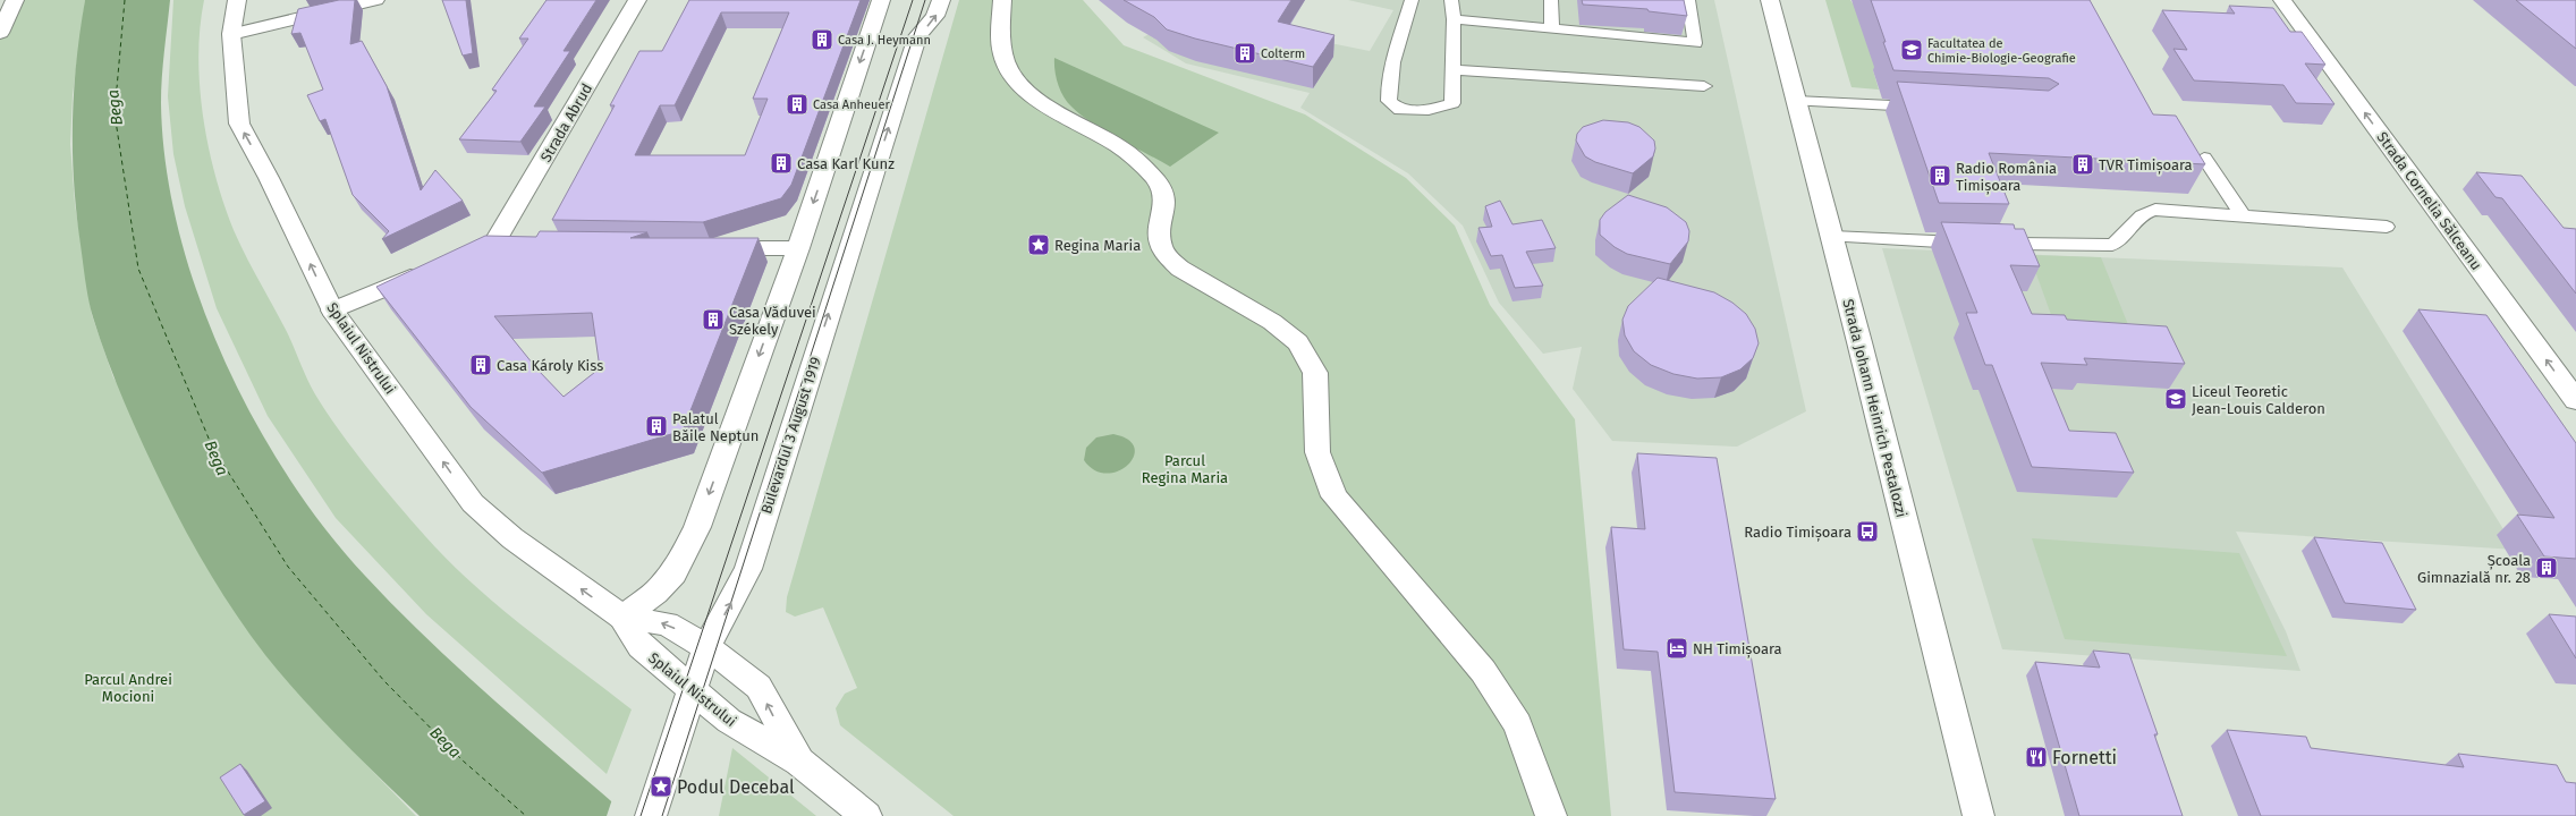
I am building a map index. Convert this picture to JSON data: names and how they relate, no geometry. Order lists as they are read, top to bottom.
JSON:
{
  "streets": {
    "street": [
      "Strada Abrud",
      "Strada Cornelia Sălceanu",
      "Splaiul Nistrului",
      "Strada Johann Heinrich Pestalozzi",
      "Bulevardul 3 August 1919"
    ]
  },
  "crossings": [
    ["Splaiul Nistrului", "Bulevardul 3 August 1919"]
  ],
  "one_way": ["Strada Cornelia Sălceanu", "Splaiul Nistrului"],
  "water": ["Bega"],
  "parks": ["Parcul Regina Maria", "Parcul Andrei Mocioni"],
  "places": {
    "building": [
      "Casa J. Heymann",
      "Colterm",
      "Casa Anheuer",
      "Casa Karl Kunz",
      "TVR Timișoara",
      "Radio România Timișoara",
      "Casa Văduvei Székely",
      "Casa Károly Kiss",
      "Palatul Băile Neptun",
      "Școala Gimnazială nr. 28"
    ],
    "school or university": ["Facultatea de Chimie-Biologie-Geografie", "Liceul Teoretic Jean-Louis Calderon"],
    "place": ["Regina Maria", "Podul Decebal"],
    "bus stop": ["Radio Timișoara"],
    "hotel": ["NH Timișoara"],
    "restaurant": ["Fornetti"]
  }
}
